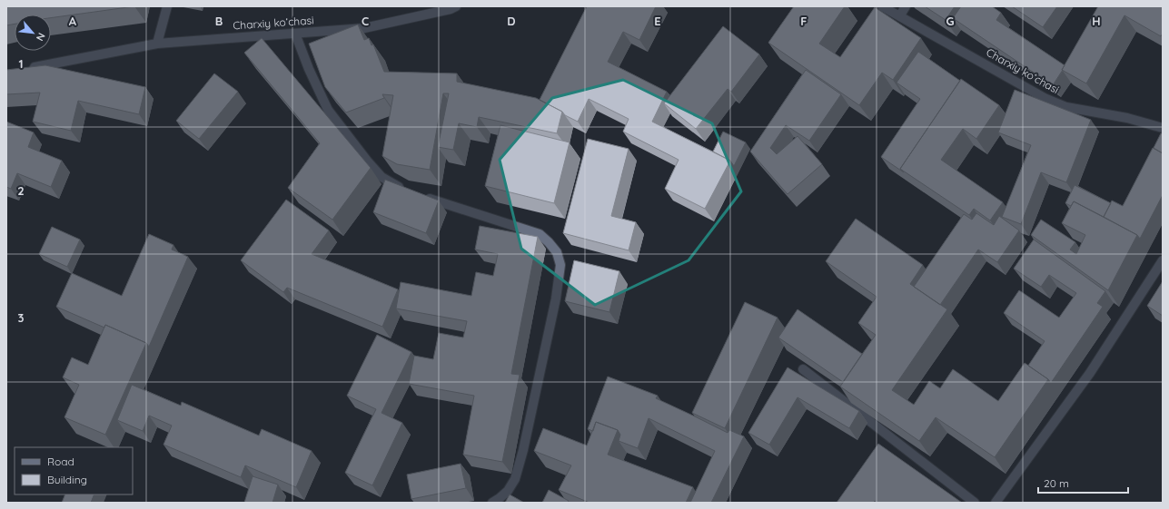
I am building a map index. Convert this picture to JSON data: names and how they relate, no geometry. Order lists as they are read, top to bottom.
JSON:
{
  "streets": {
    "street": ["Charxiy koʻchasi"]
  },
  "legend": ["Road", "Building"],
  "scale_bar": "20 m",
  "north": "bottom right",
  "grid": {
    "columns": [
      "A",
      "B",
      "C",
      "D",
      "E",
      "F",
      "G",
      "H"
    ],
    "rows": ["1", "2", "3"]
  }
}
